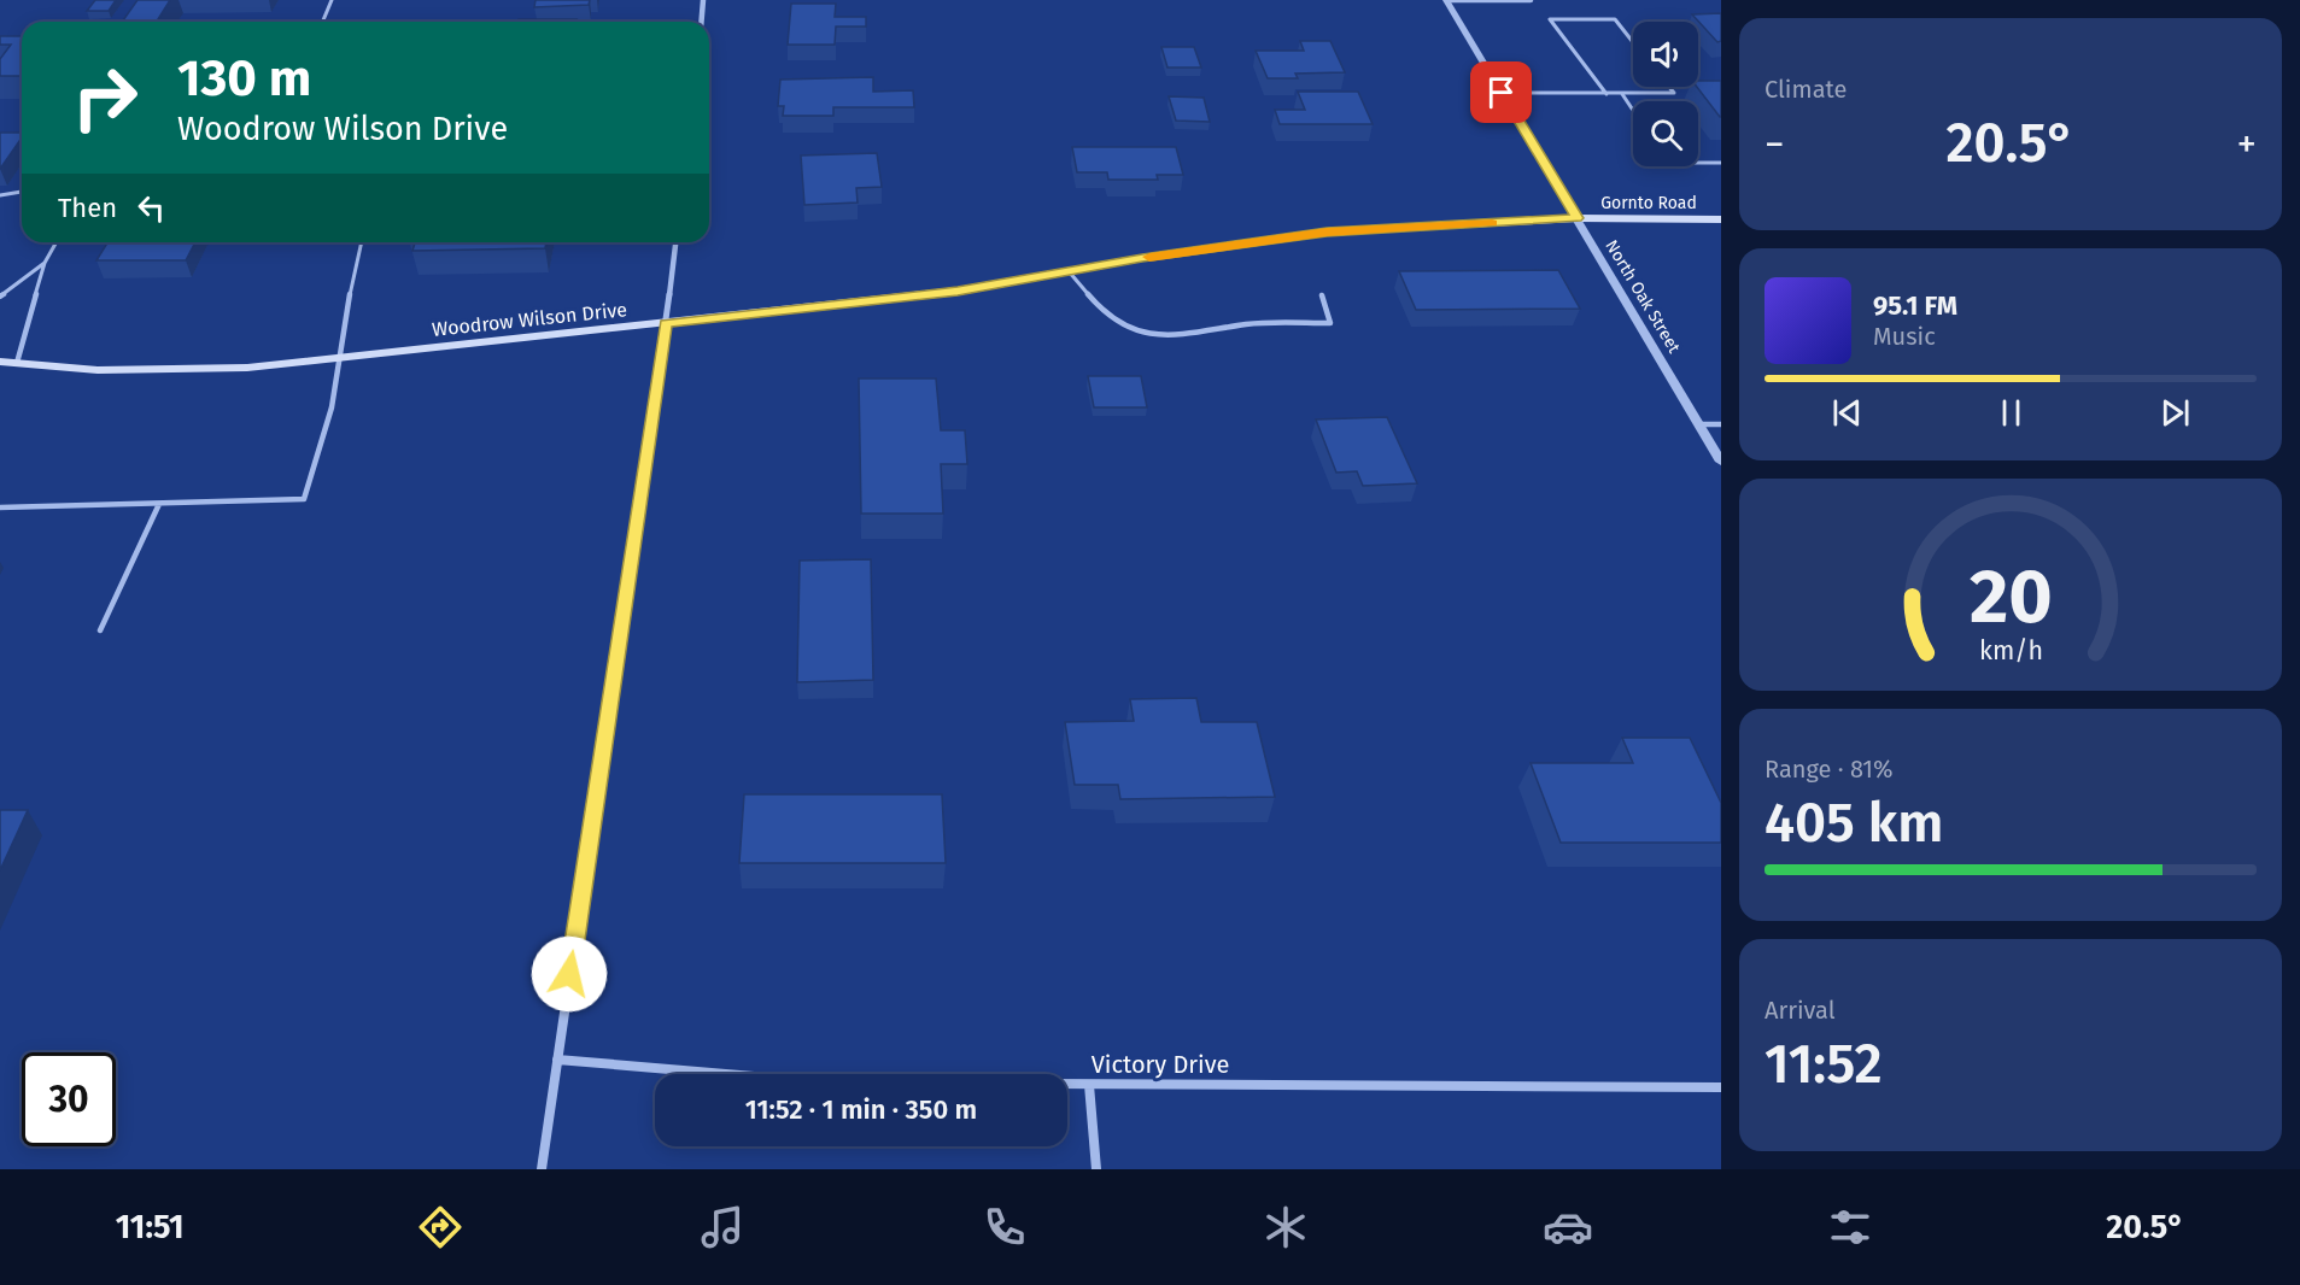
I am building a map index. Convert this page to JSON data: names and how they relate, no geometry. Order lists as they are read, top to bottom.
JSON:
{
  "streets": {
    "main road": ["Gornto Road", "Woodrow Wilson Drive"],
    "street": ["North Oak Street", "Victory Drive"]
  },
  "crossings": [
    ["Gornto Road", "North Oak Street"],
    ["Gornto Road", "Woodrow Wilson Drive"],
    ["North Oak Street", "Woodrow Wilson Drive"]
  ],
  "page": {
    "tile": [
      "Climate",
      ["Range · 81%", "405 km"],
      ["Arrival", "11:52"]
    ],
    "turn": ["130 m", "Woodrow Wilson Drive"],
    "heat": ["−", "20.5°", "+"],
    "then": "Then",
    "song": ["95.1 FM", "Music"],
    "limit": "30",
    "trip": "11:52 · 1 min · 350 m",
    "tabs": ["11:51", "20.5°"],
    "gauge": ["20", "km/h"]
  }
}
